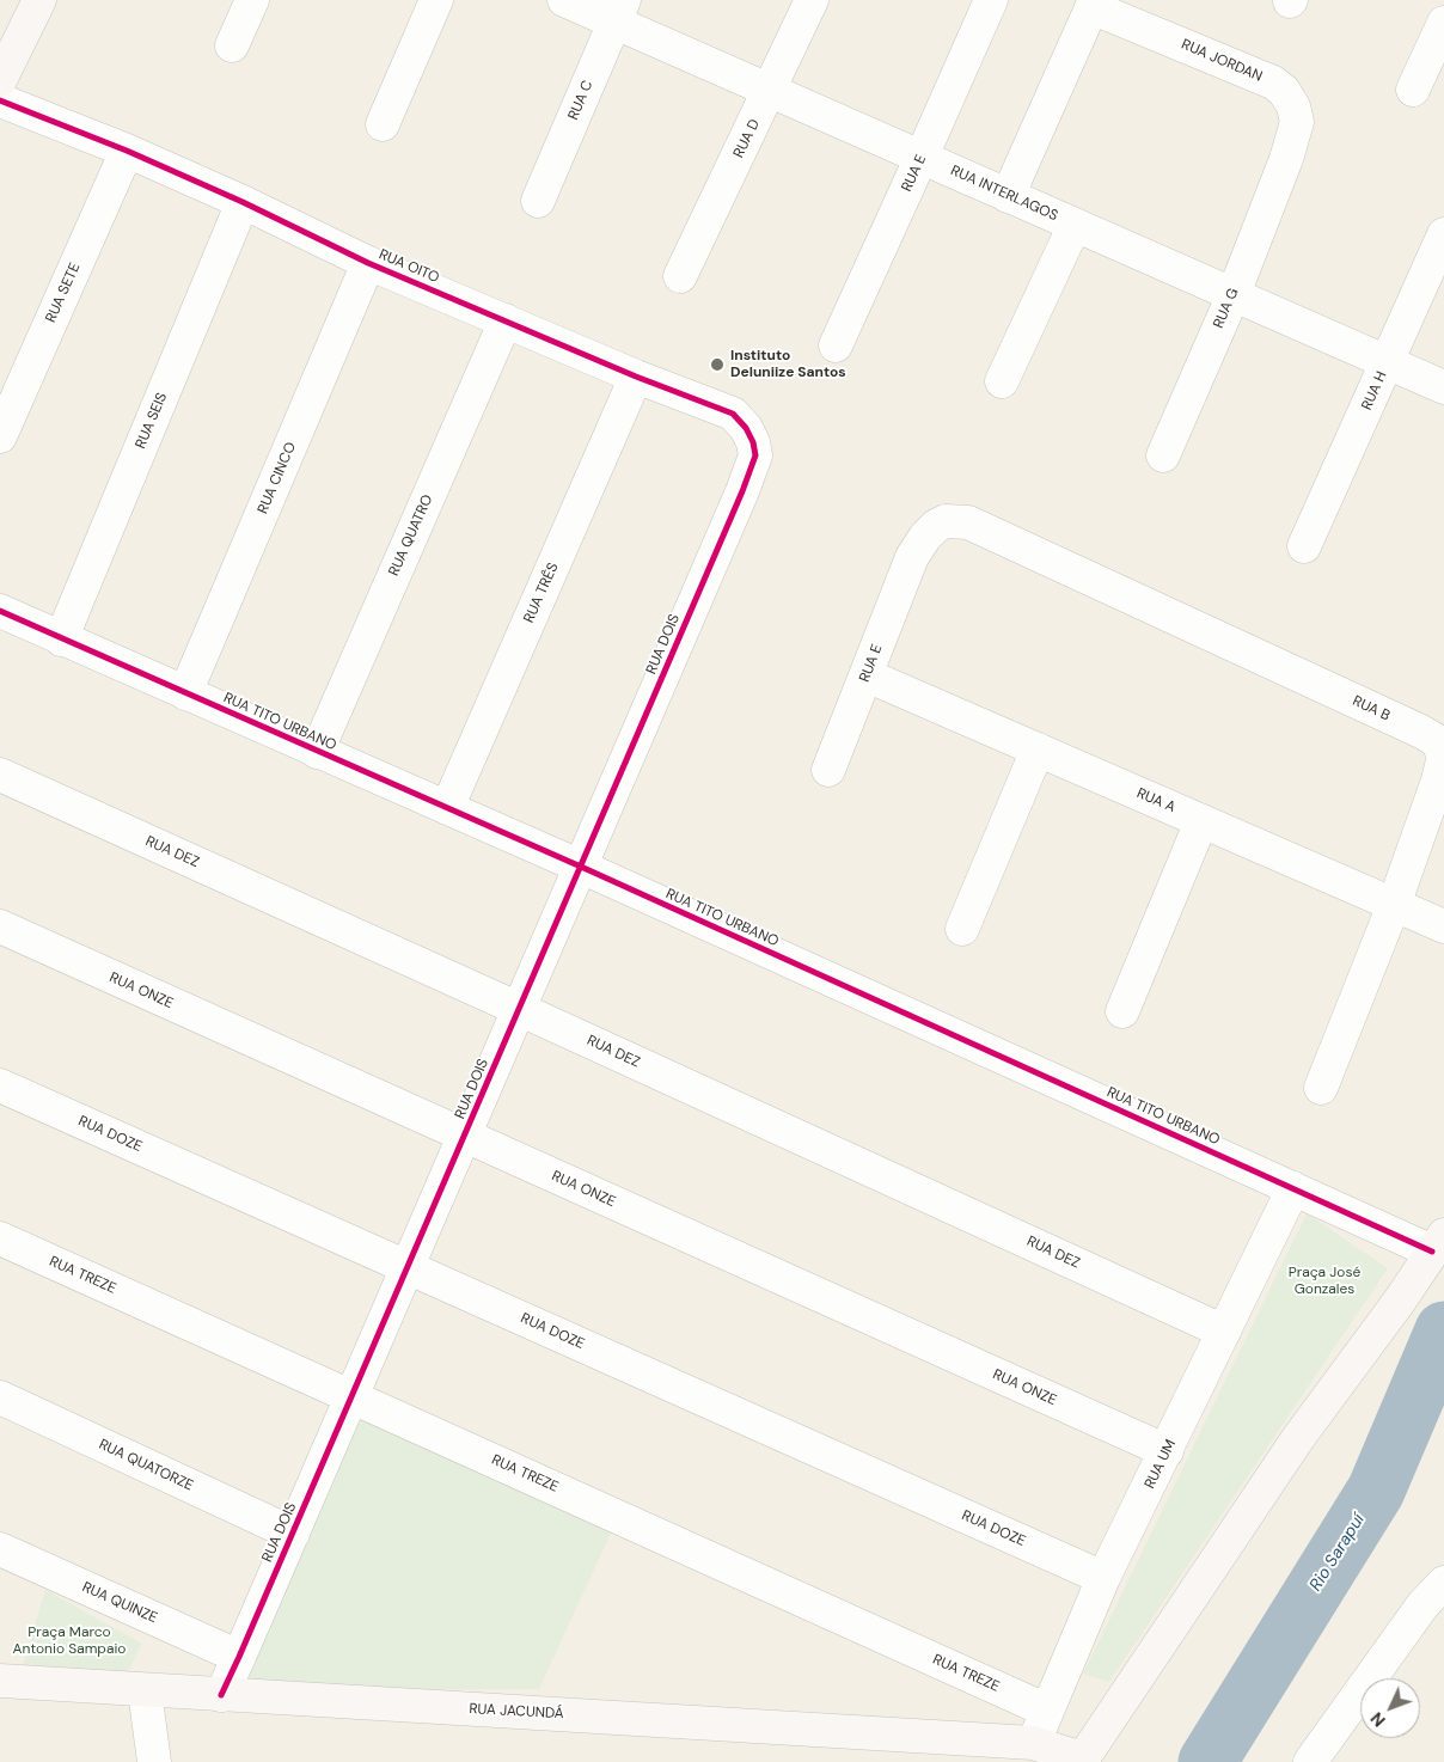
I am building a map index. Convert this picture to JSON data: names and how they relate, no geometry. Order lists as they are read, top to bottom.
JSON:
{
  "streets": {
    "street": [
      "RUA JORDAN",
      "RUA C",
      "RUA D",
      "RUA E",
      "RUA INTERLAGOS",
      "RUA OITO",
      "RUA SETE",
      "RUA G",
      "RUA H",
      "RUA SEIS",
      "RUA CINCO",
      "RUA QUATRO",
      "RUA TRÊS",
      "RUA DOIS",
      "RUA B",
      "RUA TITO URBANO",
      "RUA A",
      "RUA DEZ",
      "RUA ONZE",
      "RUA DOZE",
      "RUA TREZE",
      "RUA UM",
      "RUA QUATORZE",
      "RUA QUINZE",
      "RUA JACUNDÁ"
    ]
  },
  "crossings": [
    ["RUA JORDAN", "RUA G"],
    ["RUA C", "RUA INTERLAGOS"],
    ["RUA D", "RUA INTERLAGOS"],
    ["RUA E", "RUA INTERLAGOS"],
    ["RUA E", "RUA B"],
    ["RUA E", "RUA A"],
    ["RUA INTERLAGOS", "RUA G"],
    ["RUA INTERLAGOS", "RUA H"],
    ["RUA OITO", "RUA SETE"],
    ["RUA OITO", "RUA SEIS"],
    ["RUA OITO", "RUA CINCO"],
    ["RUA OITO", "RUA QUATRO"],
    ["RUA OITO", "RUA TRÊS"],
    ["RUA OITO", "RUA DOIS"],
    ["RUA SEIS", "RUA TITO URBANO"],
    ["RUA CINCO", "RUA TITO URBANO"],
    ["RUA QUATRO", "RUA TITO URBANO"],
    ["RUA TRÊS", "RUA TITO URBANO"],
    ["RUA DOIS", "RUA TITO URBANO"],
    ["RUA DOIS", "RUA DEZ"],
    ["RUA DOIS", "RUA ONZE"],
    ["RUA DOIS", "RUA DOZE"],
    ["RUA DOIS", "RUA TREZE"],
    ["RUA DOIS", "RUA QUATORZE"],
    ["RUA DOIS", "RUA QUINZE"],
    ["RUA DOIS", "RUA JACUNDÁ"],
    ["RUA B", "RUA A"],
    ["RUA TITO URBANO", "RUA UM"],
    ["RUA DEZ", "RUA UM"],
    ["RUA ONZE", "RUA UM"],
    ["RUA DOZE", "RUA UM"],
    ["RUA TREZE", "RUA UM"],
    ["RUA UM", "RUA JACUNDÁ"]
  ],
  "water": ["Rio Sarapuí"],
  "parks": ["Praça José Gonzales", "Praça Marco Antonio Sampaio"],
  "places": ["Instituto Deluniize Santos"],
  "north": "bottom left"
}
